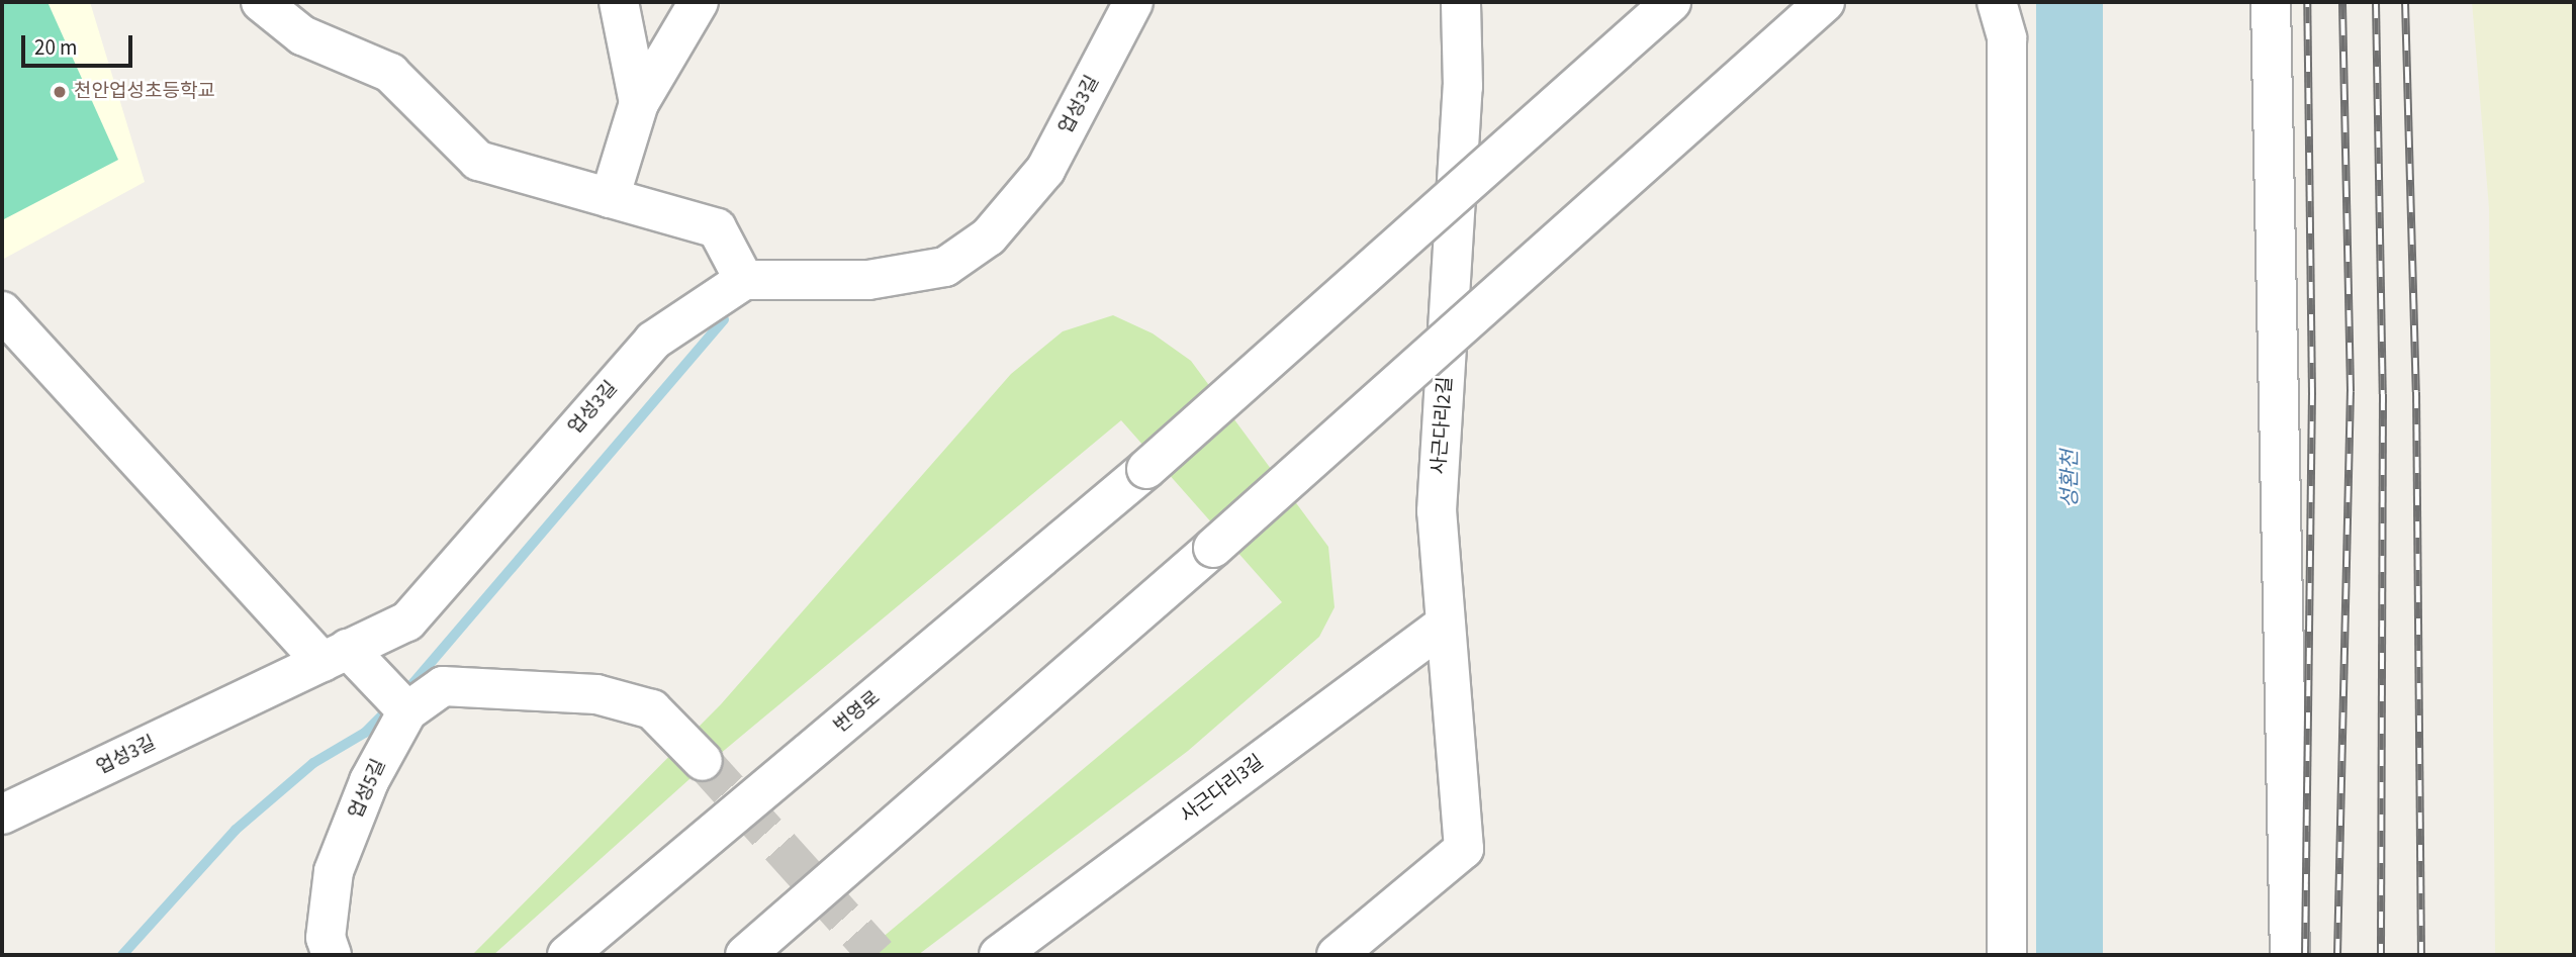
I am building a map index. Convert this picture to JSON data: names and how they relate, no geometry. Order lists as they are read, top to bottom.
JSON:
{
  "streets": {
    "street": [
      "업성3길",
      "사근다리2길",
      "번영로",
      "업성5길",
      "사근다리3길"
    ]
  },
  "crossings": [
    ["사근다리2길", "사근다리3길"]
  ],
  "water": ["성환천"],
  "places": ["천안업성초등학교"],
  "scale_bar": "20 m"
}
